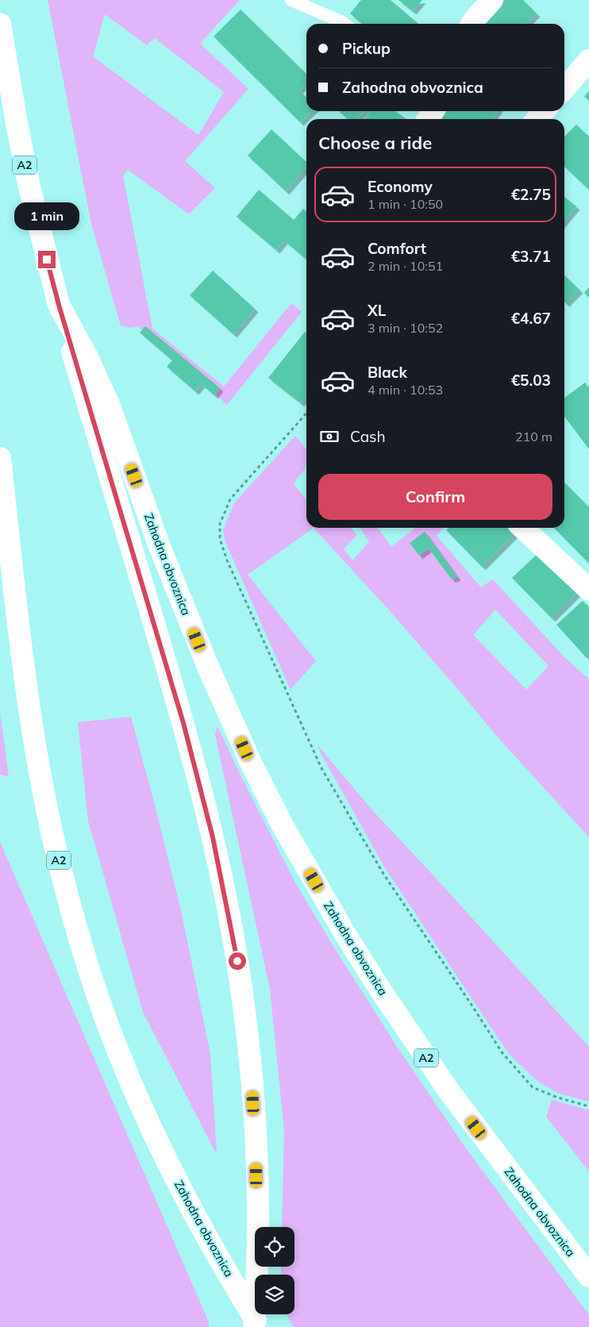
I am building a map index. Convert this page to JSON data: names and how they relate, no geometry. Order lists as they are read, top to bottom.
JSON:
{
  "streets": {
    "main road": ["A2", "Zahodna obvoznica"]
  },
  "page": {
    "banner": ["Pickup", "Zahodna obvoznica"],
    "heading": "Choose a ride",
    "list": [
      {
        "name": "Economy",
        "note": "1 min · 10:50",
        "value": "€2.75"
      },
      {
        "name": "Comfort",
        "note": "2 min · 10:51",
        "value": "€3.71"
      },
      {
        "name": "XL",
        "note": "3 min · 10:52",
        "value": "€4.67"
      },
      {
        "name": "Black",
        "note": "4 min · 10:53",
        "value": "€5.03"
      }
    ],
    "bubble": "1 min",
    "pay": ["Cash", "210 m"],
    "buttons": "Confirm"
  }
}
